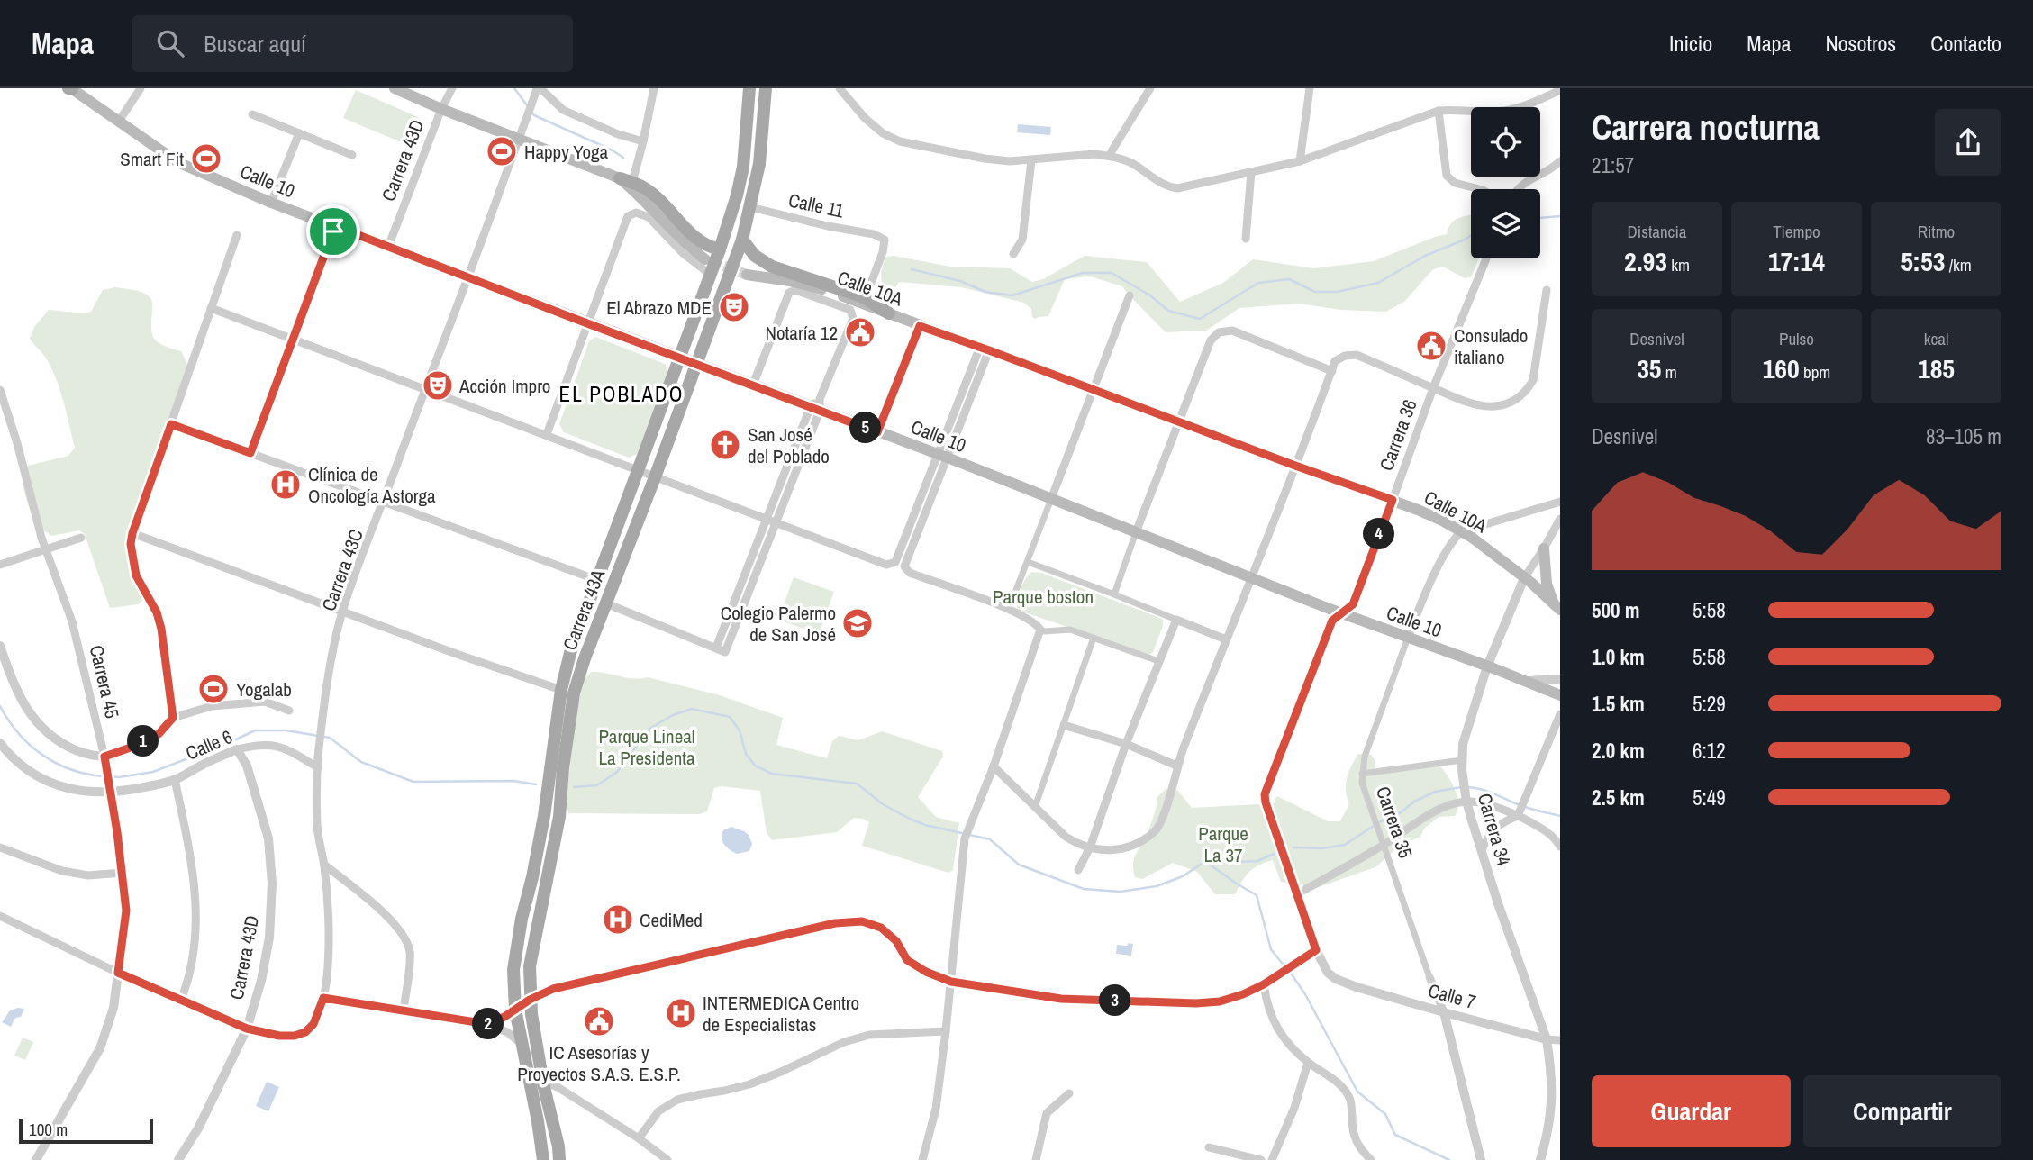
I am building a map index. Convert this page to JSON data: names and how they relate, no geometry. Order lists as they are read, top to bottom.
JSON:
{
  "streets": {
    "main road": ["Calle 10", "Calle 10A", "Carrera 43A"],
    "street": [
      "Carrera 43D",
      "Calle 11",
      "Carrera 36",
      "Carrera 43C",
      "Carrera 45",
      "Calle 6",
      "Carrera 35",
      "Carrera 34",
      "Calle 7"
    ]
  },
  "crossings": [
    ["Carrera 43D", "Calle 10"],
    ["Carrera 43D", "Carrera 43C"],
    ["Carrera 43D", "Calle 6"],
    ["Calle 10", "Calle 10A"],
    ["Calle 10", "Carrera 36"],
    ["Calle 10", "Carrera 43C"],
    ["Calle 10", "Carrera 43A"],
    ["Calle 10", "Carrera 35"],
    ["Calle 10", "Carrera 34"],
    ["Calle 11", "Carrera 43A"],
    ["Calle 10A", "Carrera 36"],
    ["Calle 10A", "Carrera 35"],
    ["Calle 10A", "Carrera 34"],
    ["Carrera 36", "Calle 7"],
    ["Carrera 43C", "Calle 6"],
    ["Carrera 45", "Calle 6"],
    ["Carrera 35", "Calle 7"],
    ["Carrera 34", "Calle 7"]
  ],
  "districts": ["EL POBLADO"],
  "parks": ["Parque boston", "Parque Lineal La Presidenta", "Parque La 37"],
  "places": {
    "sports": ["Happy Yoga", "Smart Fit", "Yogalab"],
    "theatre": ["El Abrazo MDE", "Acción Impro"],
    "public building": ["Notaría 12", "Consulado italiano", "IC Asesorías y Proyectos S.A.S. E.S.P."],
    "church": ["San José del Poblado"],
    "hospital": ["Clínica de Oncología Astorga", "CediMed", "INTERMEDICA Centro de Especialistas"],
    "school or university": ["Colegio Palermo de San José"]
  },
  "scale_bar": "100 m",
  "page": {
    "header": "Mapa",
    "search": "Buscar aquí",
    "nav": [
      "Inicio",
      "Mapa",
      "Nosotros",
      "Contacto"
    ],
    "heading": ["Carrera nocturna", "21:57"],
    "stats": [
      ["Distancia", "2.93 km"],
      ["Tiempo", "17:14"],
      ["Ritmo", "5:53 /km"],
      ["Desnivel", "35 m"],
      ["Pulso", "160 bpm"],
      ["kcal", "185"]
    ],
    "chart": ["Desnivel", "83–105 m"],
    "pins": [
      "5",
      "4",
      "1",
      "3",
      "2"
    ],
    "list": [
      {
        "name": "500 m",
        "note": "5:58"
      },
      {
        "name": "1.0 km",
        "note": "5:58"
      },
      {
        "name": "1.5 km",
        "note": "5:29"
      },
      {
        "name": "2.0 km",
        "note": "6:12"
      },
      {
        "name": "2.5 km",
        "note": "5:49"
      }
    ],
    "buttons": ["Guardar", "Compartir"],
    "scale": "100 m"
  }
}
